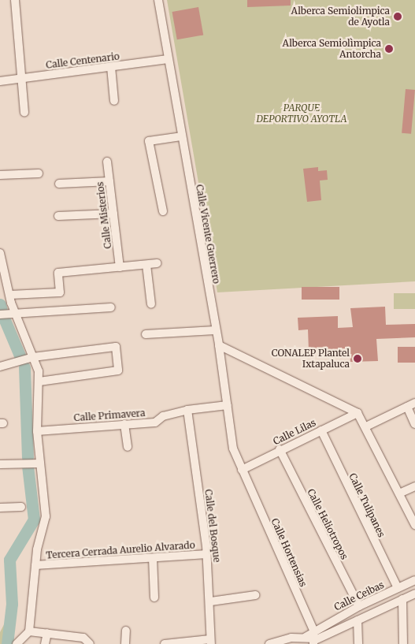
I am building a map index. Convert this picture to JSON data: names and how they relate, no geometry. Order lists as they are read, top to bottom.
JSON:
{
  "streets": {
    "street": [
      "Calle Centenario",
      "Calle Misterios",
      "Calle Vicente Guerrero",
      "Calle Primavera",
      "Calle Lilas",
      "Calle Tulipanes",
      "Calle Heliotropos",
      "Calle del Bosque",
      "Tercera Cerrada Aurelio Alvarado",
      "Calle Hortensias",
      "Calle Ceibas"
    ]
  },
  "crossings": [
    ["Calle Centenario", "Calle Vicente Guerrero"],
    ["Calle Vicente Guerrero", "Calle Primavera"],
    ["Calle Vicente Guerrero", "Calle Lilas"],
    ["Calle Vicente Guerrero", "Calle Hortensias"],
    ["Calle Primavera", "Calle del Bosque"],
    ["Calle Lilas", "Calle Tulipanes"],
    ["Calle Lilas", "Calle Heliotropos"],
    ["Calle Lilas", "Calle Hortensias"],
    ["Calle Tulipanes", "Calle Ceibas"],
    ["Calle Heliotropos", "Calle Ceibas"],
    ["Calle del Bosque", "Tercera Cerrada Aurelio Alvarado"],
    ["Calle Hortensias", "Calle Ceibas"]
  ],
  "parks": ["PARQUE DEPORTIVO AYOTLA"],
  "places": ["Alberca Semiolimpica de Ayotla", "Alberca Semiolìmpica Antorcha", "CONALEP Plantel Ixtapaluca"]
}
